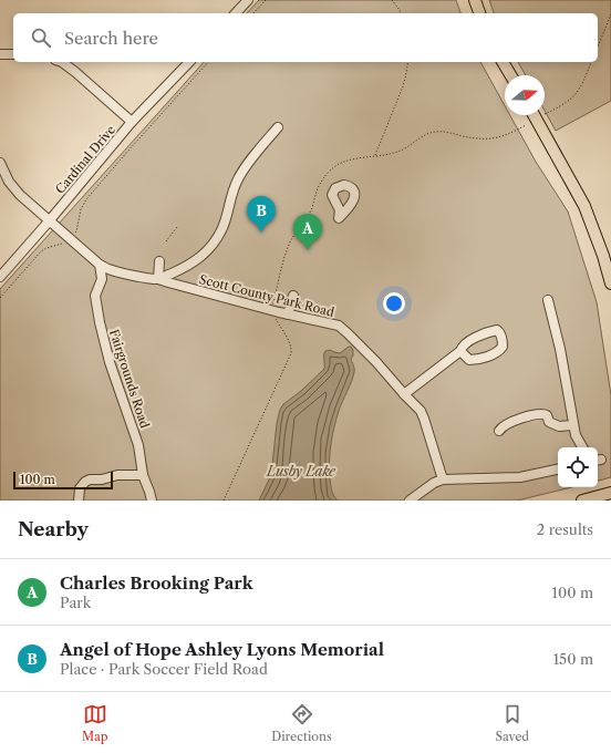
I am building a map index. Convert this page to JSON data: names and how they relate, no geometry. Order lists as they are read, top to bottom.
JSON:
{
  "streets": {
    "street": ["Cardinal Drive", "Scott County Park Road", "Fairgrounds Road"]
  },
  "crossings": [
    ["Scott County Park Road", "Fairgrounds Road"]
  ],
  "water": ["Lusby Lake"],
  "scale_bar": "100 m",
  "north": "right",
  "page": {
    "search": "Search here",
    "pins": ["B", "A"],
    "scale": "100 m",
    "heading": ["Nearby", "2 results"],
    "list": [
      {
        "mark": "A",
        "name": "Charles Brooking Park",
        "note": "Park",
        "value": "100 m"
      },
      {
        "mark": "B",
        "name": "Angel of Hope Ashley Lyons Memorial",
        "note": "Place · Park Soccer Field Road",
        "value": "150 m"
      }
    ],
    "nav": ["Map", "Directions", "Saved"]
  }
}
